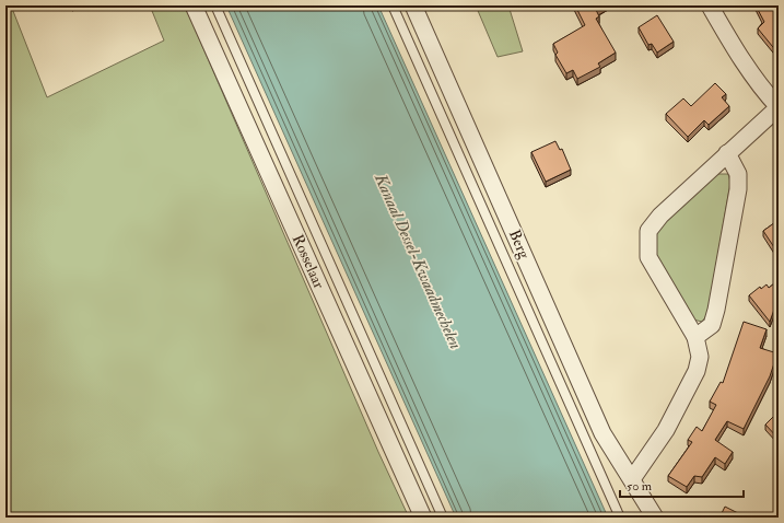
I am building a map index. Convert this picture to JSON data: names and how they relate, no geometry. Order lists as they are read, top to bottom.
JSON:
{
  "streets": {
    "street": ["Berg", "Rosselaar"]
  },
  "water": ["Kanaal Dessel-Kwaadmechelen"],
  "scale_bar": "50 m"
}
